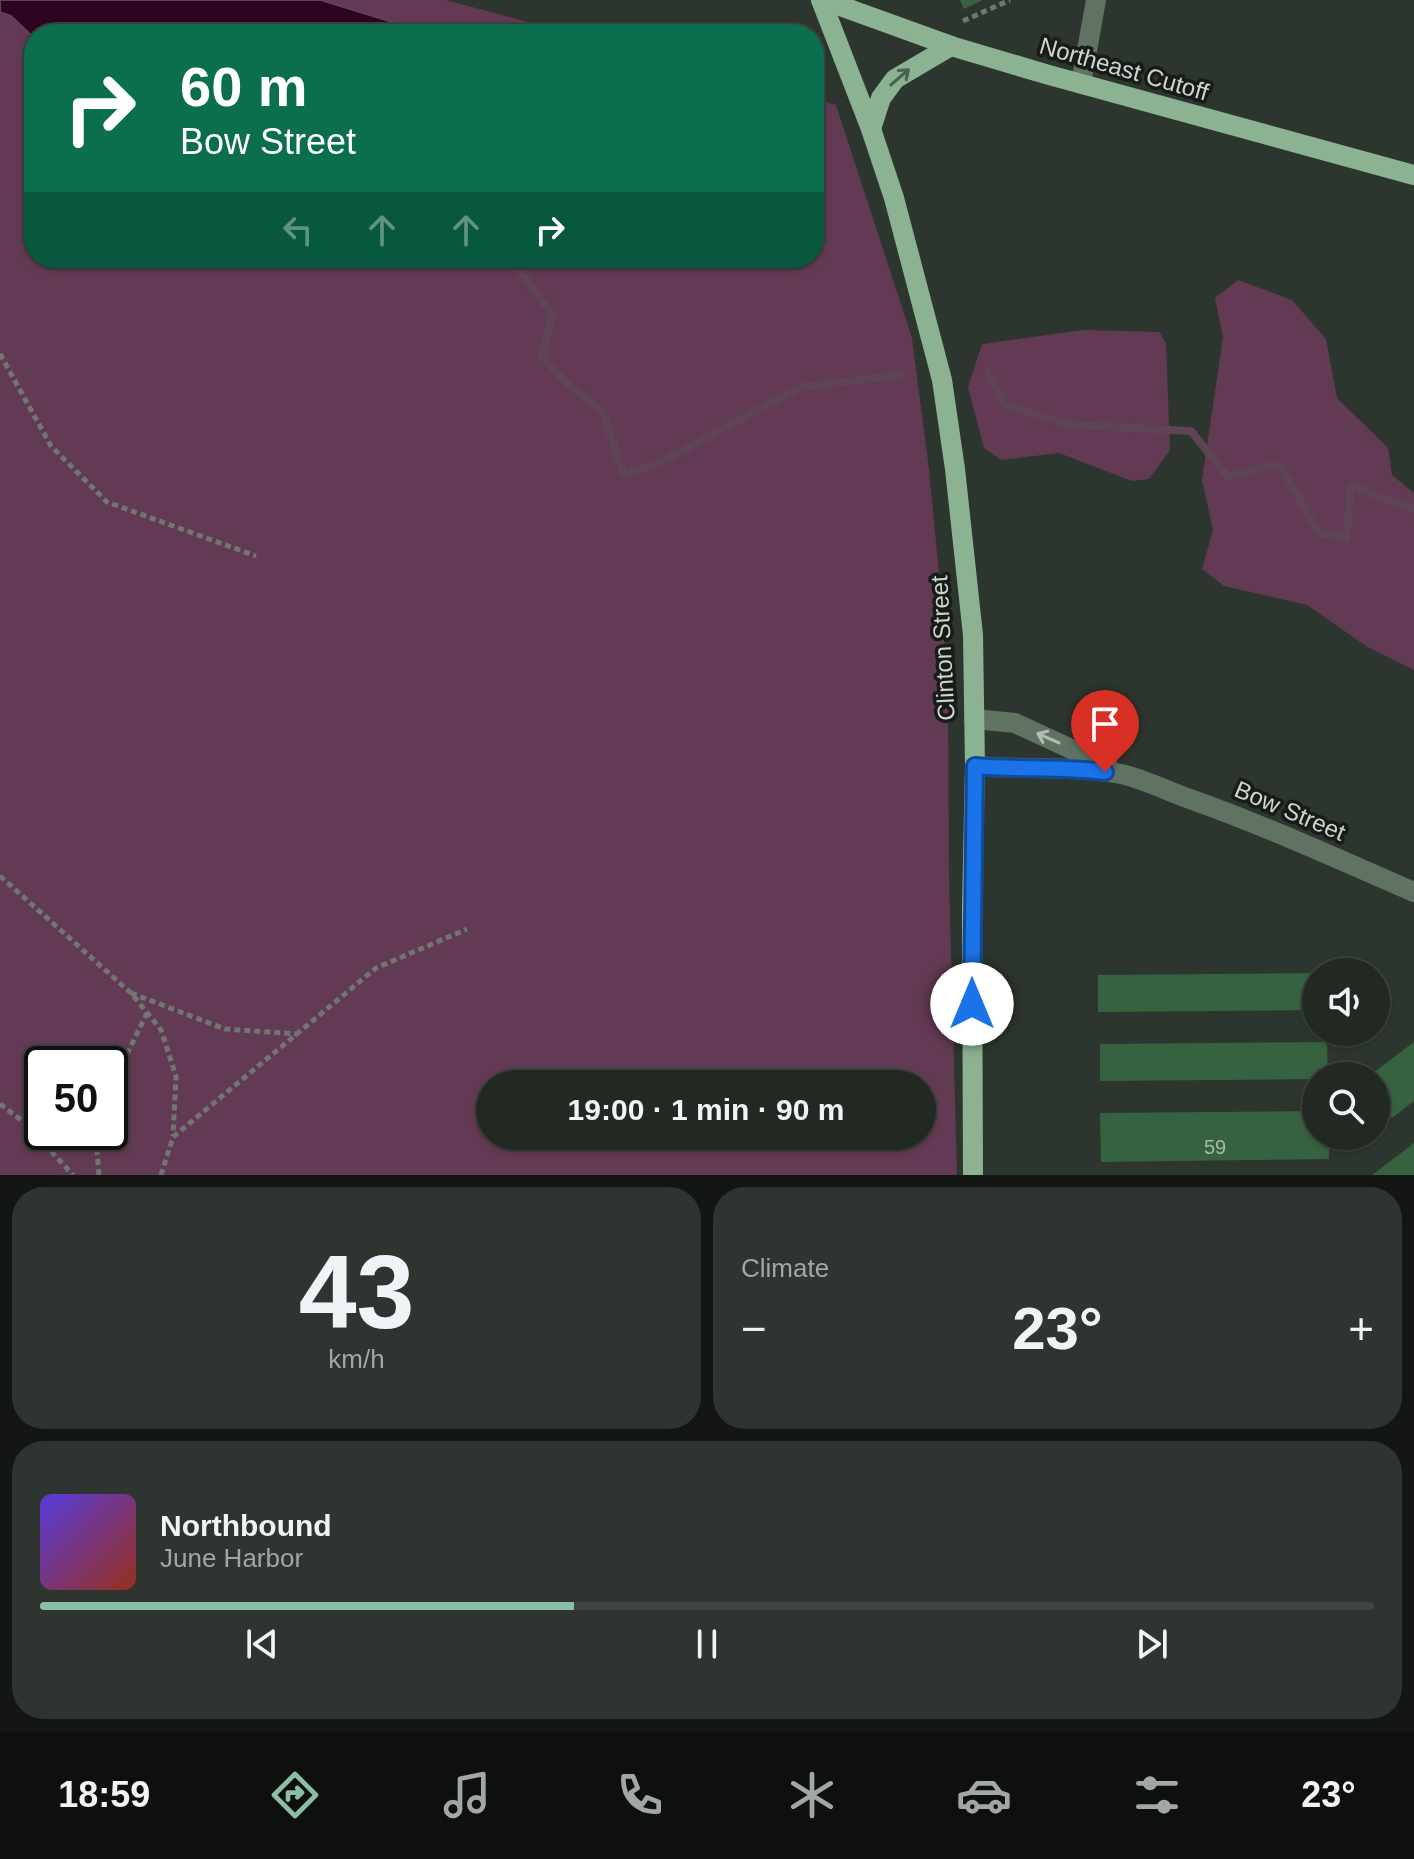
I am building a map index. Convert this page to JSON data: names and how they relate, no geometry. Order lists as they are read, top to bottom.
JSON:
{
  "streets": {
    "main road": ["Northeast Cutoff", "Clinton Street"],
    "street": ["Bow Street"]
  },
  "crossings": [
    ["Northeast Cutoff", "Clinton Street"],
    ["Clinton Street", "Bow Street"]
  ],
  "house_numbers": ["59"],
  "page": {
    "turn": ["60 m", "Bow Street"],
    "limit": "50",
    "trip": "19:00 · 1 min · 90 m",
    "tile": [
      ["43", "km/h"],
      "Climate"
    ],
    "heat": ["−", "23°", "+"],
    "song": ["Northbound", "June Harbor"],
    "tabs": ["18:59", "23°"]
  }
}
